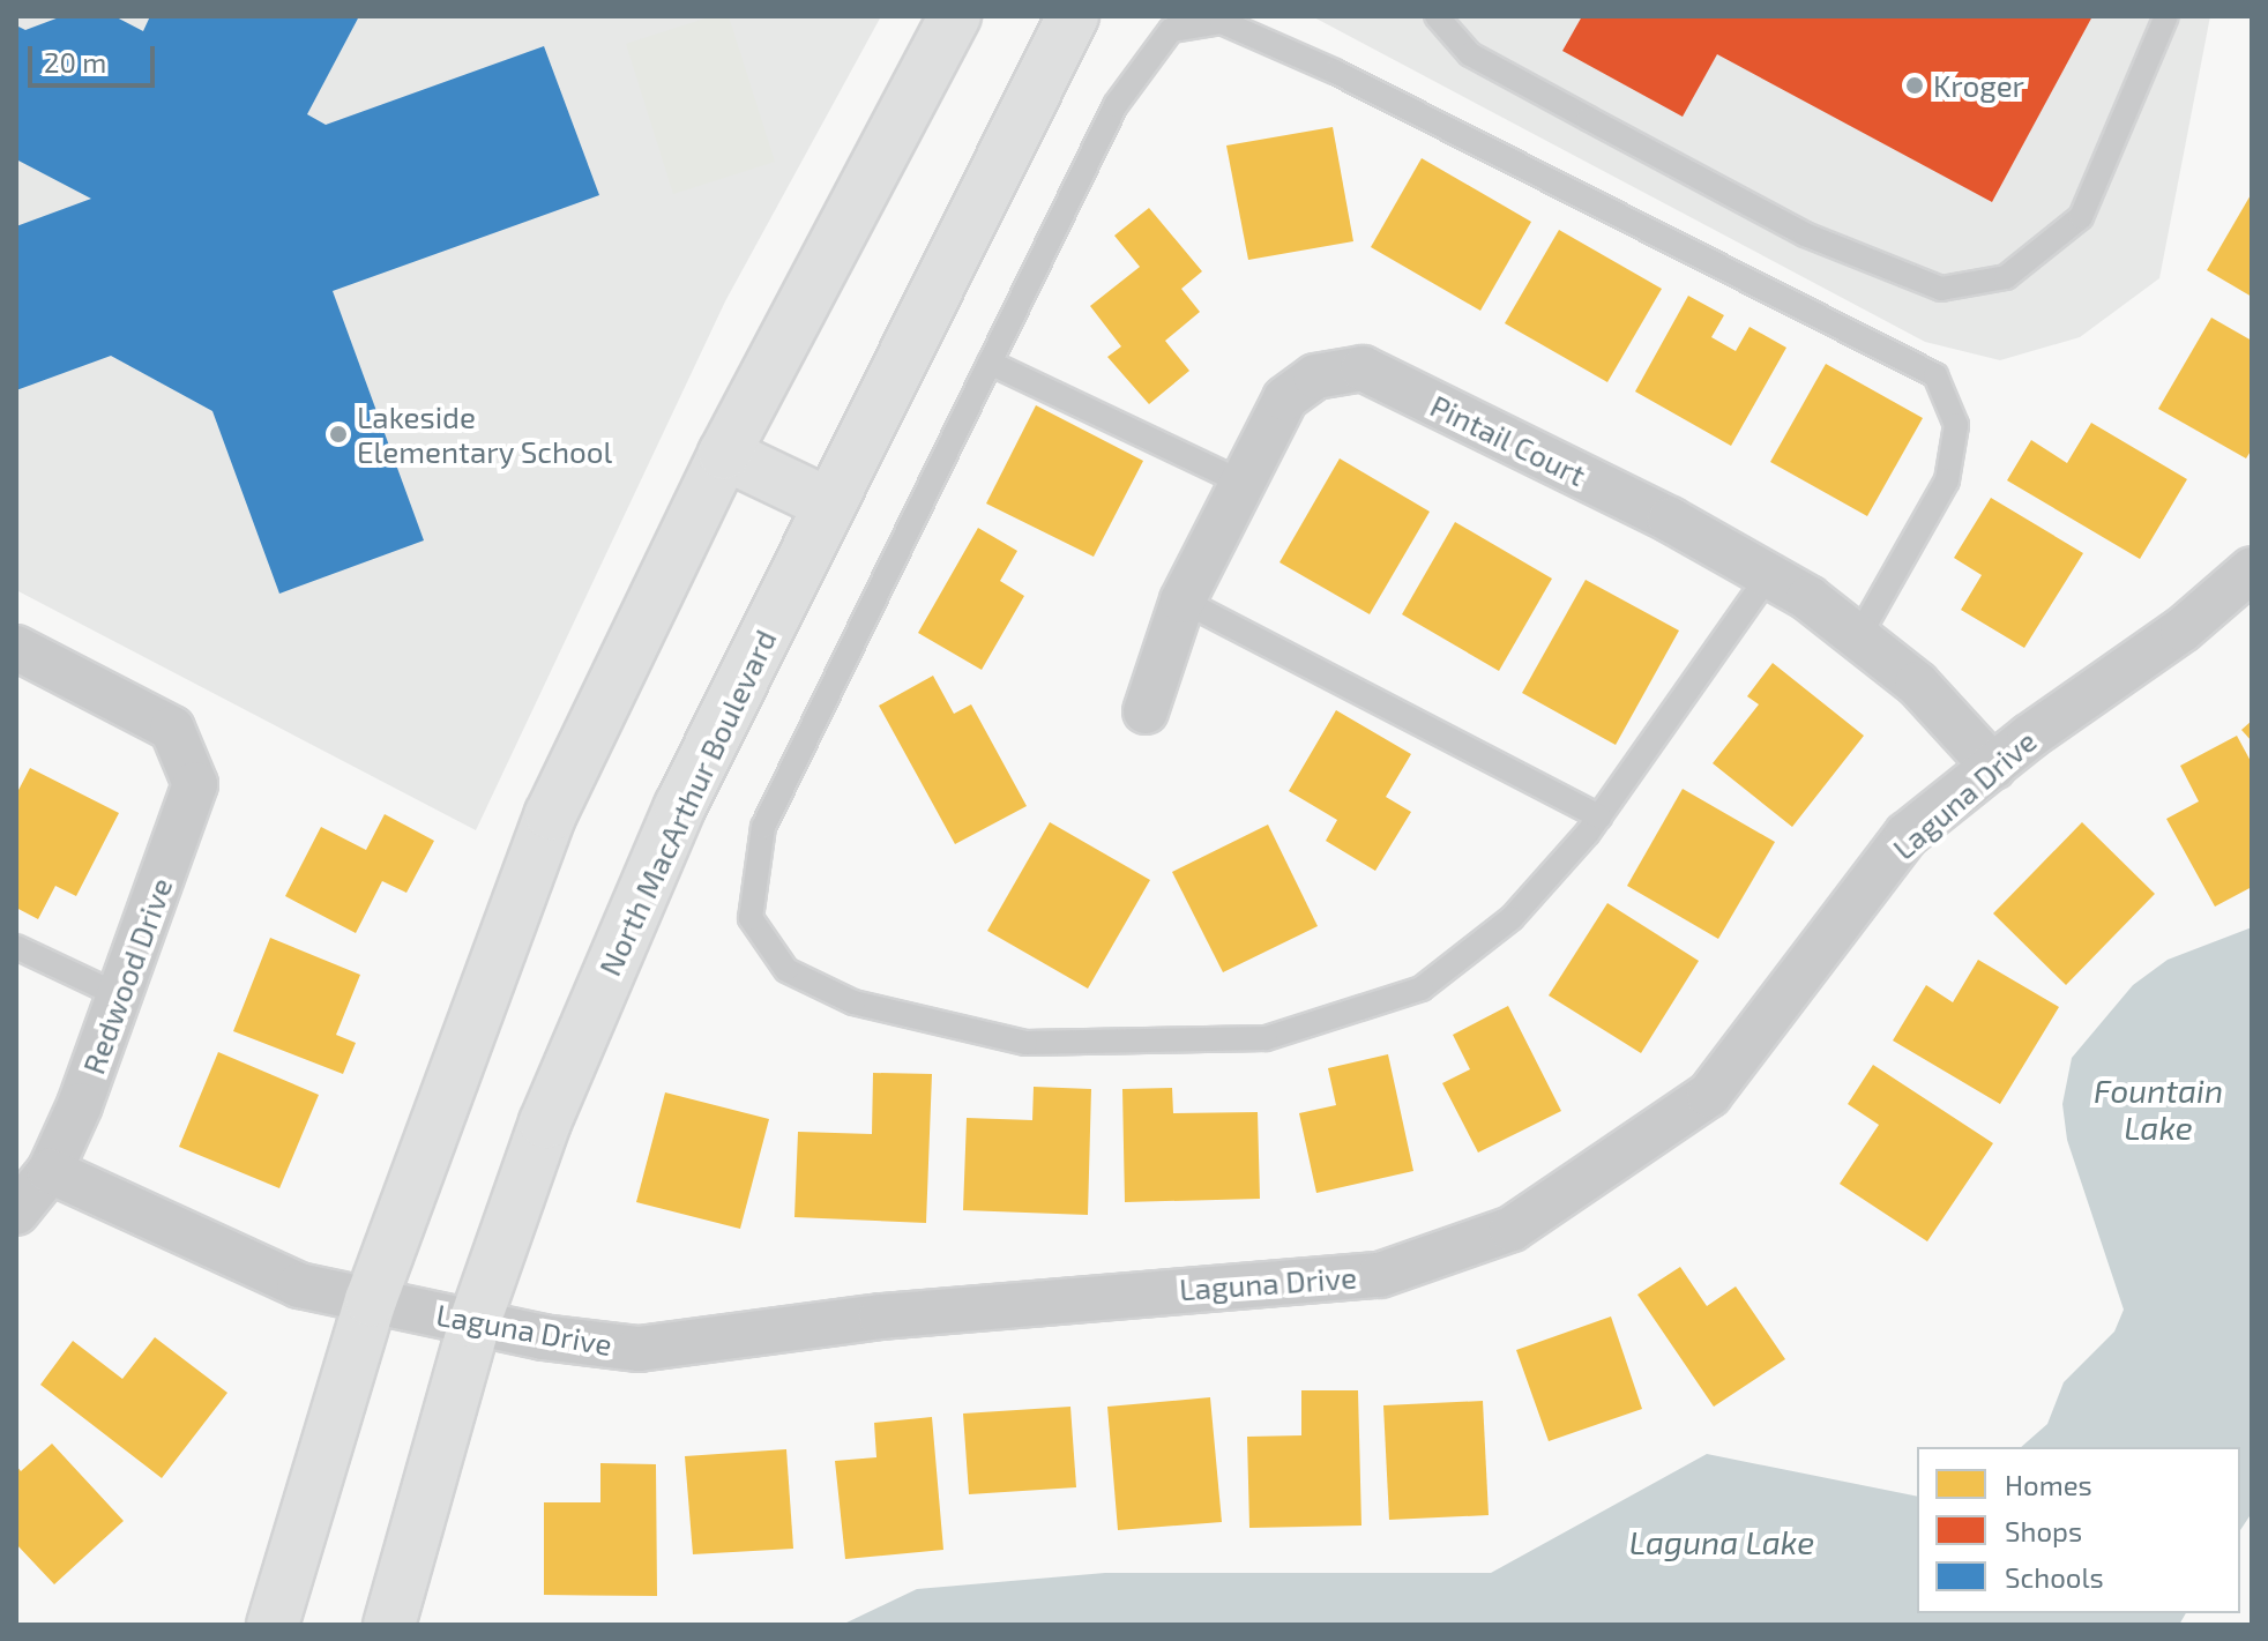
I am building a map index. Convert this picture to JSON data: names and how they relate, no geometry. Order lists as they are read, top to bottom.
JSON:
{
  "streets": {
    "main road": ["North MacArthur Boulevard"],
    "street": ["Pintail Court", "Laguna Drive", "Redwood Drive"]
  },
  "crossings": [
    ["Pintail Court", "Laguna Drive"],
    ["Laguna Drive", "North MacArthur Boulevard"],
    ["Laguna Drive", "Redwood Drive"]
  ],
  "water": ["Fountain Lake", "Laguna Lake"],
  "places": ["Kroger", "Lakeside Elementary School"],
  "legend": ["Homes", "Shops", "Schools"],
  "scale_bar": "20 m"
}
